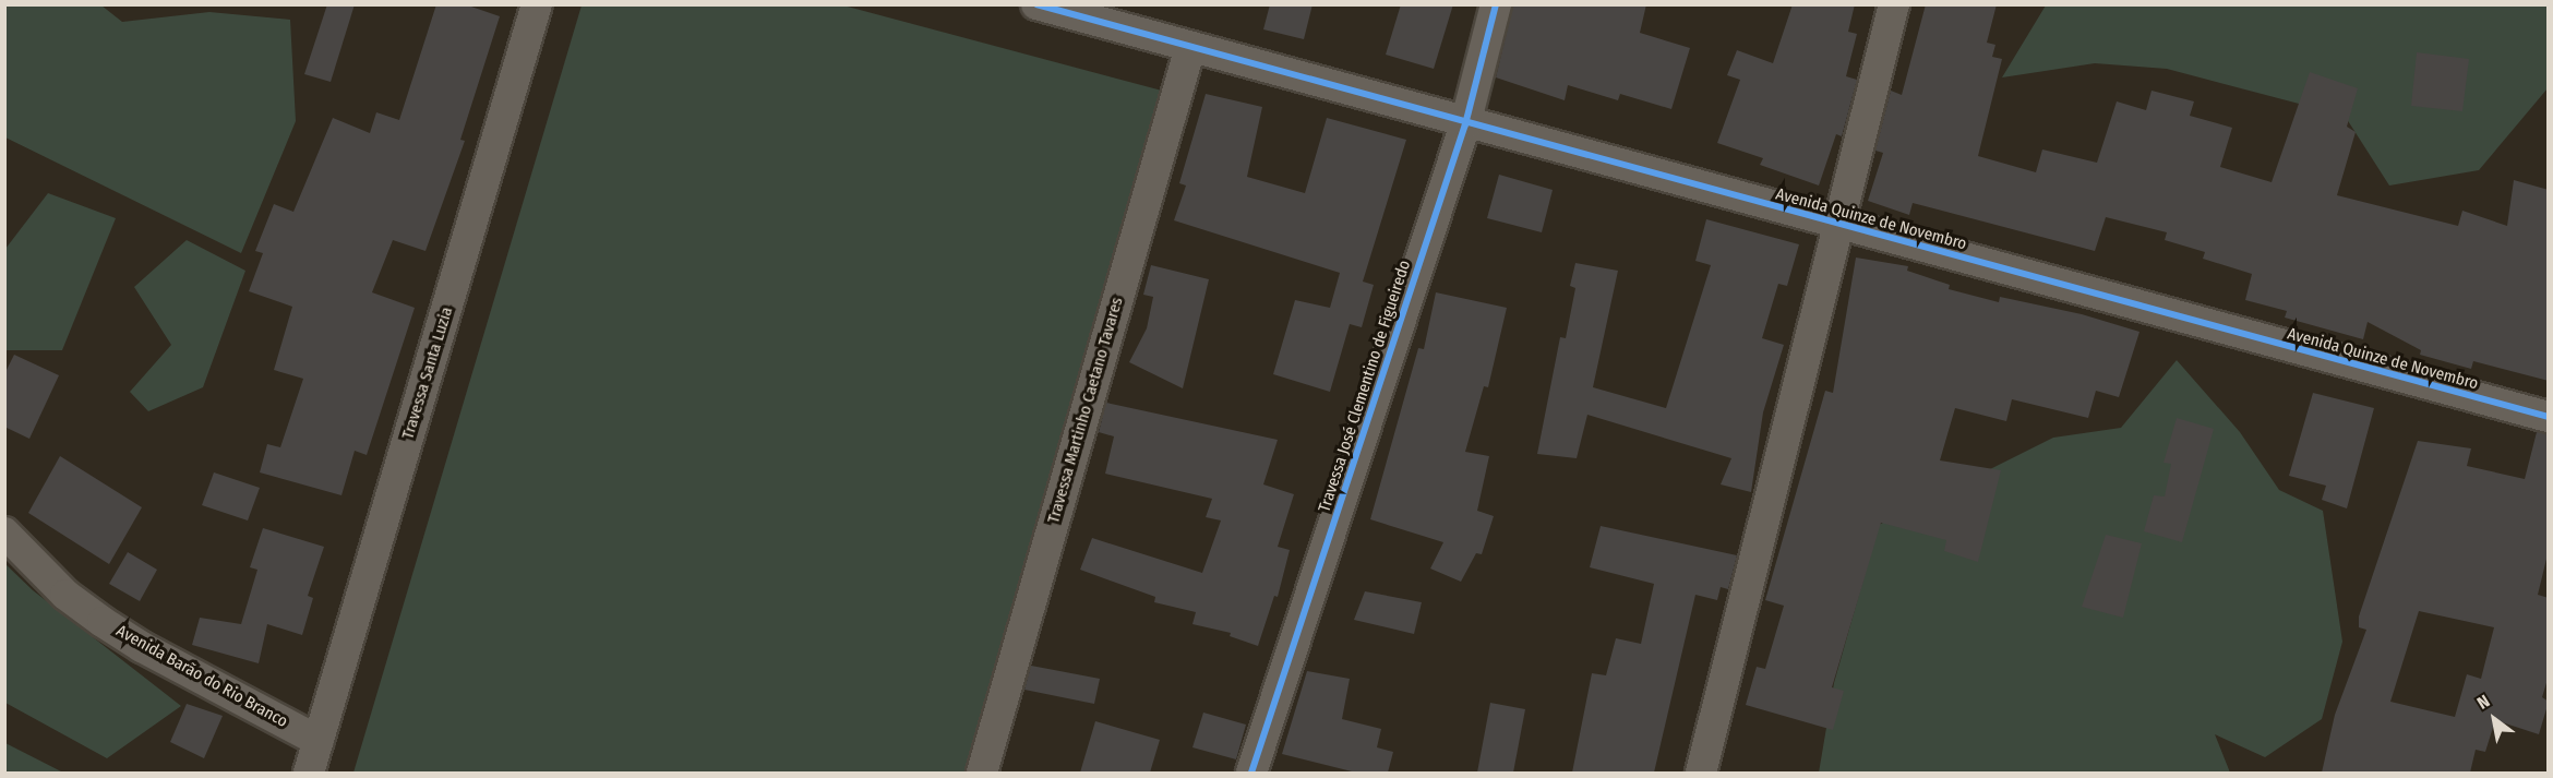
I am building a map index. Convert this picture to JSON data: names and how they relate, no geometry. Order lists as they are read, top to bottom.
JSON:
{
  "streets": {
    "street": [
      "Avenida Quinze de Novembro",
      "Travessa Santa Luzia",
      "Travessa José Clementino de Figueiredo",
      "Travessa Martinho Caetano Tavares",
      "Avenida Barão do Rio Branco"
    ]
  },
  "crossings": [
    ["Avenida Quinze de Novembro", "Travessa José Clementino de Figueiredo"],
    ["Avenida Quinze de Novembro", "Travessa Martinho Caetano Tavares"],
    ["Travessa Santa Luzia", "Avenida Barão do Rio Branco"]
  ],
  "north": "top left"
}
